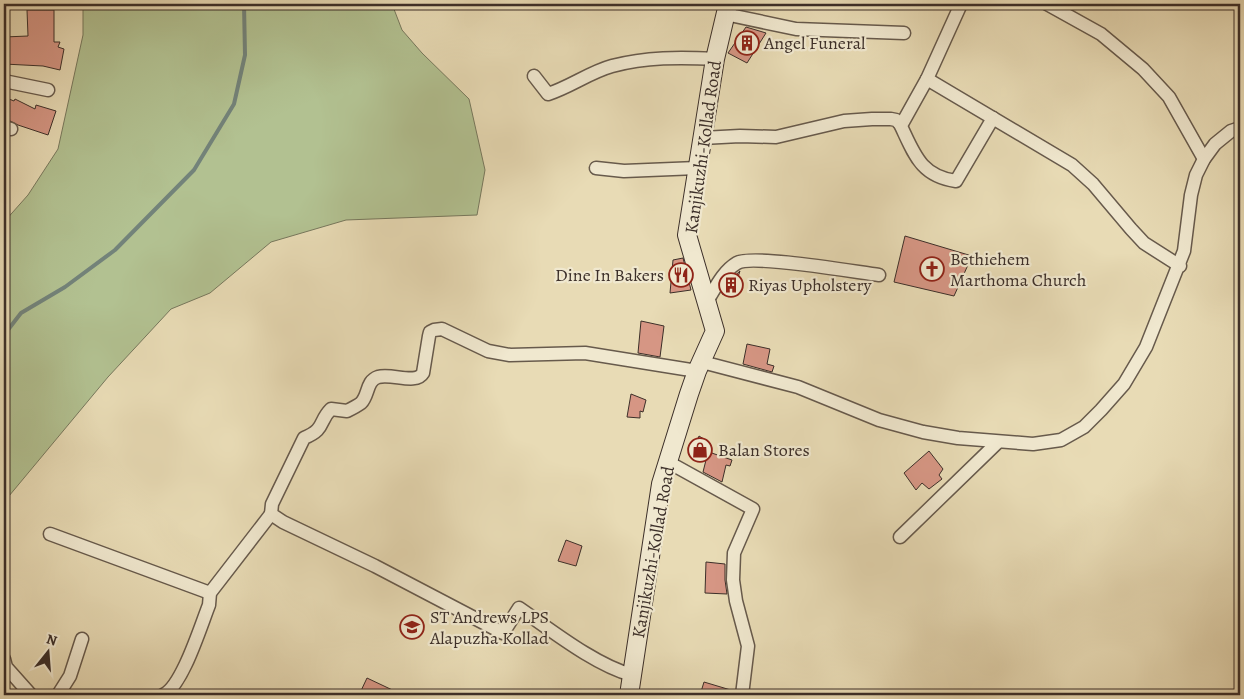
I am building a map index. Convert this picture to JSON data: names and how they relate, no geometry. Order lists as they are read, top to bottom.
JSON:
{
  "streets": {
    "main road": ["Kanjikuzhi-Kollad Road"]
  },
  "places": {
    "building": ["Angel Funeral", "Riyas Upholstery"],
    "church": ["Bethiehem Marthoma Church"],
    "restaurant": ["Dine In Bakers"],
    "shop": ["Balan Stores"],
    "school or university": ["ST Andrews LPS Alapuzha Kollad"]
  },
  "north": "top"
}
